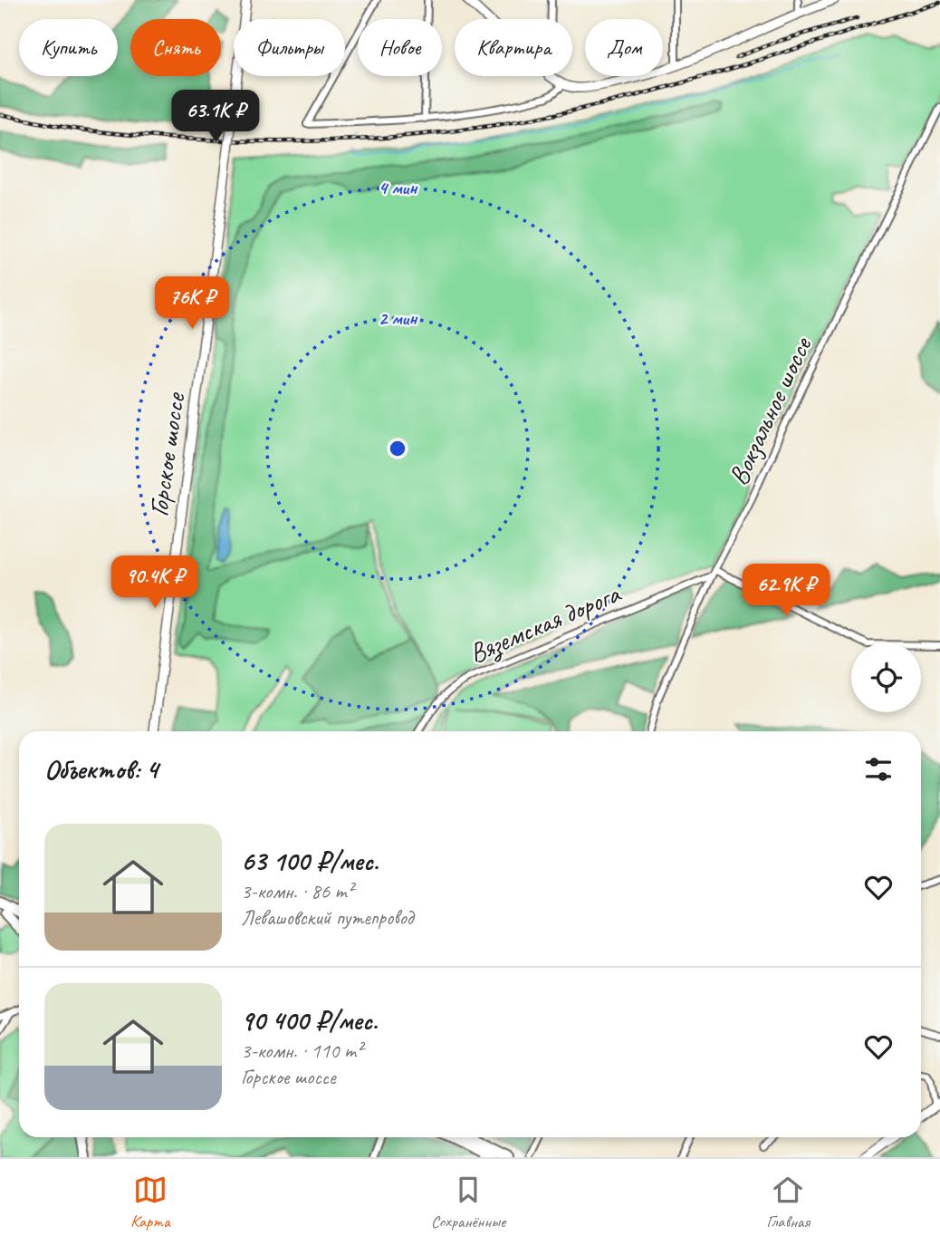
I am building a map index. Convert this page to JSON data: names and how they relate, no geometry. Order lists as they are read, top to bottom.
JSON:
{
  "streets": {
    "main road": ["Горское шоссе"],
    "street": ["Вокзальное шоссе", "Вяземская дорога"]
  },
  "crossings": [
    ["Вокзальное шоссе", "Вяземская дорога"]
  ],
  "page": {
    "chip": [
      "Купить",
      "Снять",
      "Фильтры",
      "Новое",
      "Квартира",
      "Дом"
    ],
    "price": [
      "63.1K ₽",
      "76K ₽",
      "90.4K ₽",
      "62.9K ₽"
    ],
    "heading": "Объектов: 4",
    "list": [
      {
        "name": "63 100 ₽/мес.",
        "note": "3-комн. · 86 m² · Левашовский путепровод"
      },
      {
        "name": "90 400 ₽/мес.",
        "note": "3-комн. · 110 m² · Горское шоссе"
      }
    ],
    "tabs": ["Карта", "Сохранённые", "Главная"]
  },
  "rings": ["4 мин", "2 мин"]
}
